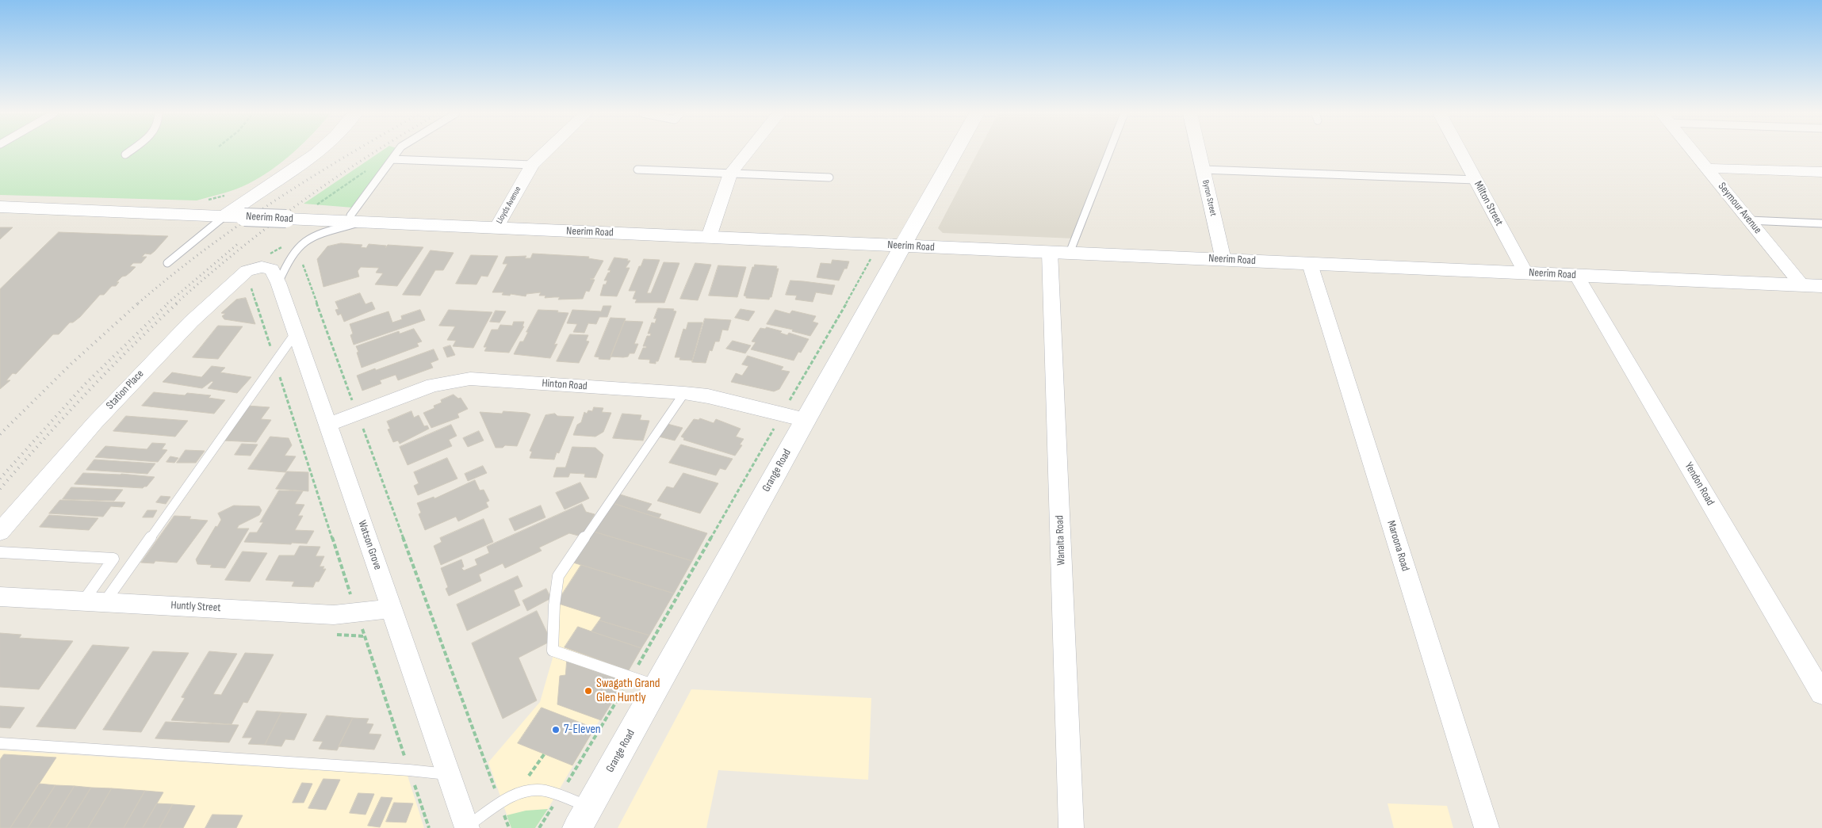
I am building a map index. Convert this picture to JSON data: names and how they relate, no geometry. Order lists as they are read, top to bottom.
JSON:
{
  "streets": {
    "main road": ["Neerim Road", "Grange Road"],
    "street": [
      "Byron Street",
      "Milton Street",
      "Lloyds Avenue",
      "Seymour Avenue",
      "Hinton Road",
      "Station Place",
      "Yendon Road",
      "Wanalta Road",
      "Watson Grove",
      "Maroona Road",
      "Huntly Street"
    ]
  },
  "crossings": [
    ["Byron Street", "Neerim Road"],
    ["Milton Street", "Neerim Road"],
    ["Lloyds Avenue", "Neerim Road"],
    ["Seymour Avenue", "Neerim Road"],
    ["Neerim Road", "Grange Road"],
    ["Neerim Road", "Yendon Road"],
    ["Neerim Road", "Wanalta Road"],
    ["Neerim Road", "Maroona Road"],
    ["Hinton Road", "Grange Road"],
    ["Hinton Road", "Watson Grove"],
    ["Station Place", "Watson Grove"],
    ["Watson Grove", "Huntly Street"]
  ],
  "places": ["Swagath Grand Glen Huntly", "7-Eleven"]
}
